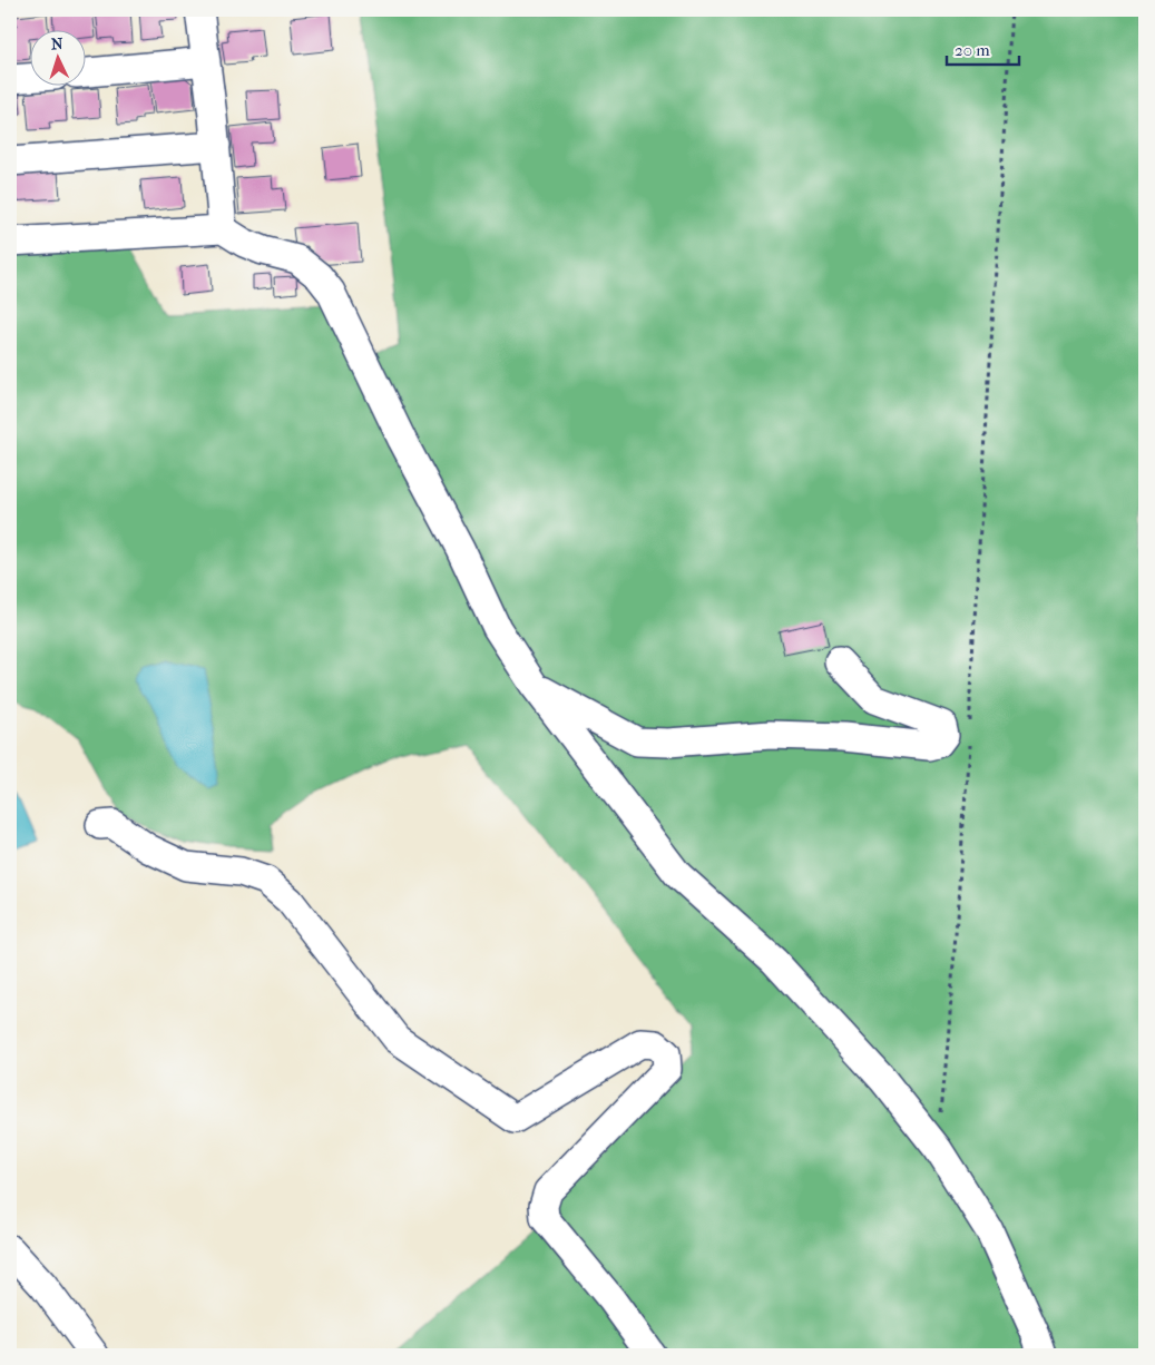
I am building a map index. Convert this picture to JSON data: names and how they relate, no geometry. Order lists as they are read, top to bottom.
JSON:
{
  "scale_bar": "20 m",
  "north": "top"
}
